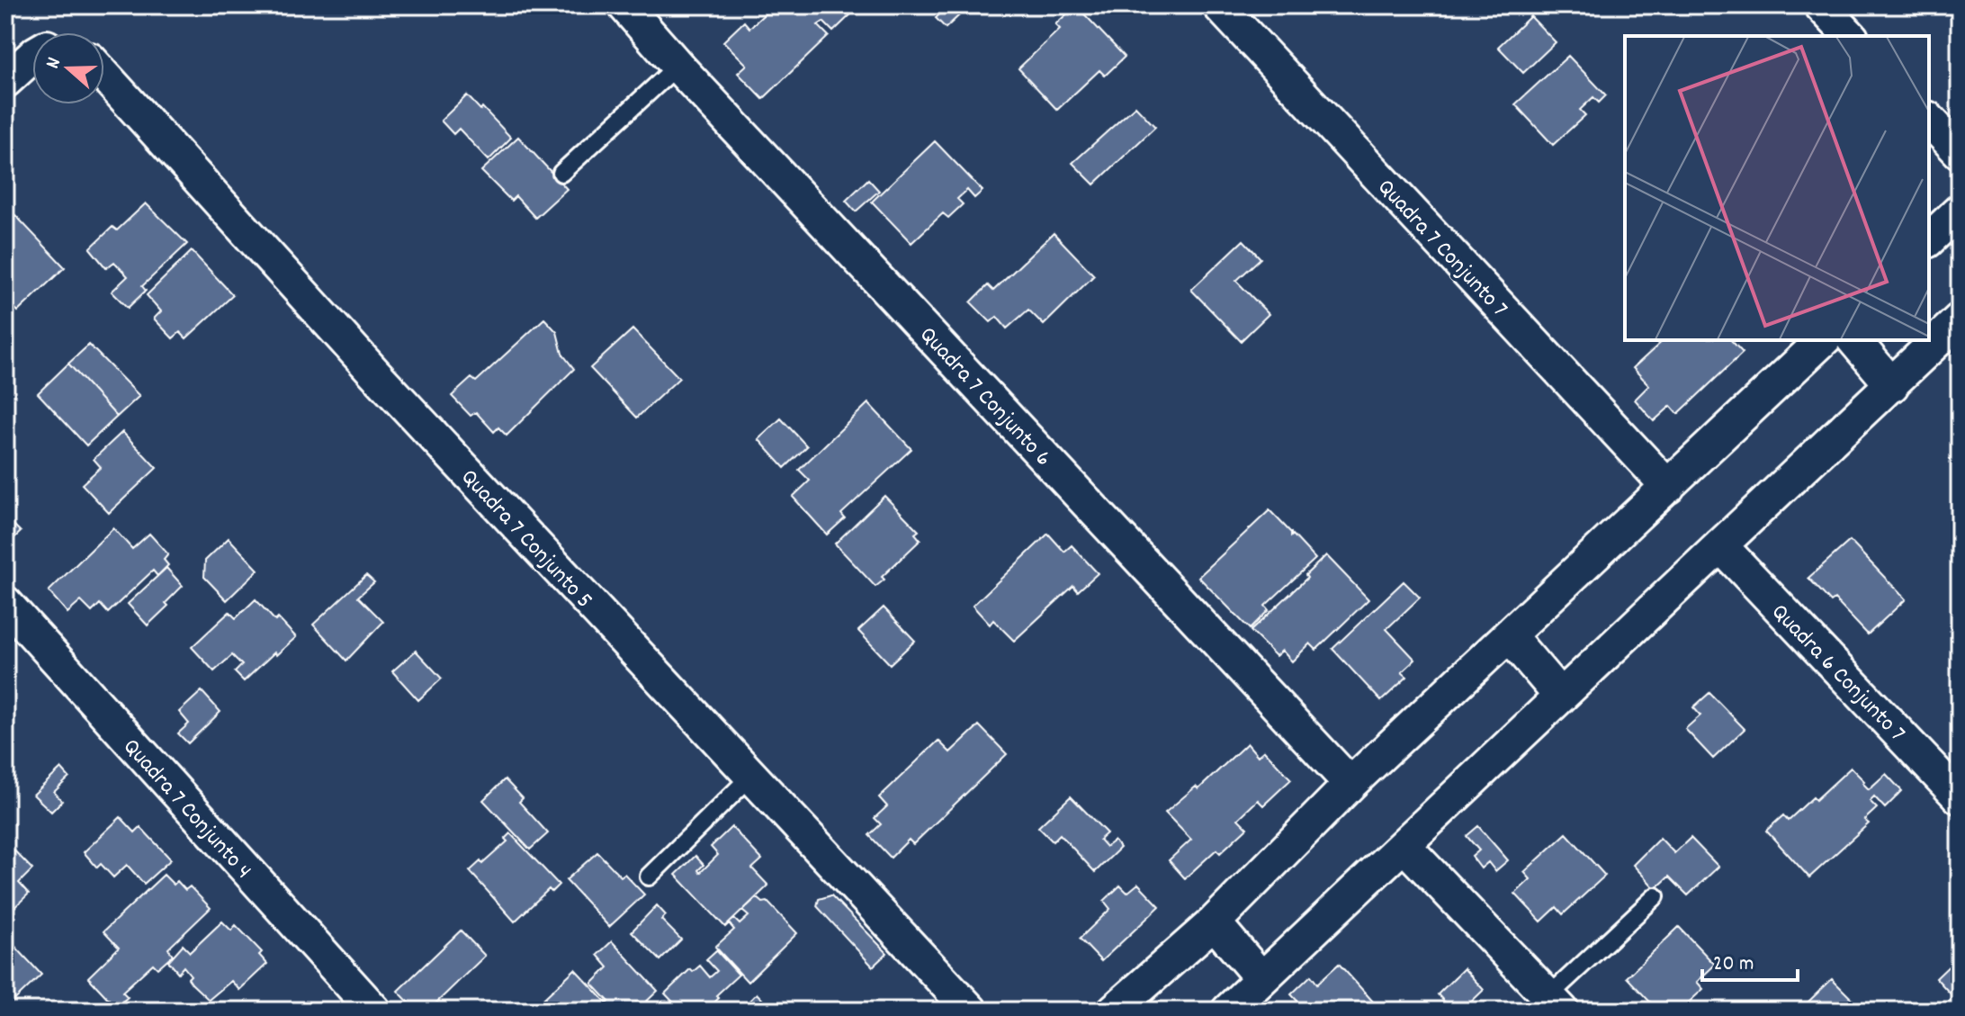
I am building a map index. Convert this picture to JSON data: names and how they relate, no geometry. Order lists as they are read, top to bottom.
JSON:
{
  "streets": {
    "street": [
      "Quadra 7 Conjunto 7",
      "Quadra 7 Conjunto 6",
      "Quadra 7 Conjunto 5",
      "Quadra 6 Conjunto 7",
      "Quadra 7 Conjunto 4"
    ]
  },
  "scale_bar": "20 m",
  "north": "left"
}
